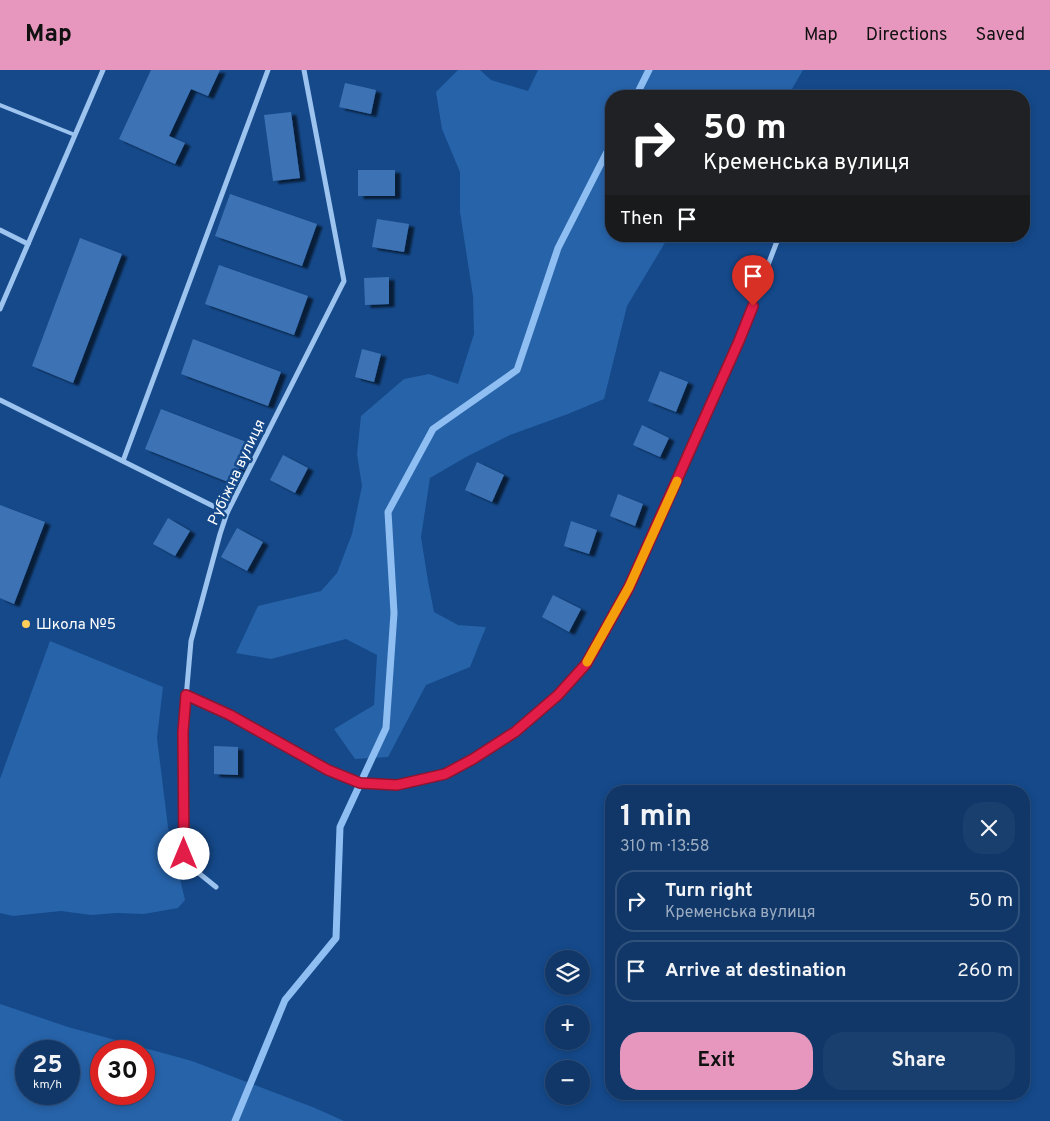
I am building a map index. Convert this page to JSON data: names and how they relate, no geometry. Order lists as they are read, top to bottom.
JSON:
{
  "streets": {
    "street": ["Рубіжна вулиця"]
  },
  "places": ["Школа №5"],
  "page": {
    "header": "Map",
    "nav": ["Map", "Directions", "Saved"],
    "turn": ["50 m", "Кременська вулиця"],
    "then": "Then",
    "heading": ["1 min", "310 m · 13:58"],
    "list": [
      {
        "name": "Turn right",
        "note": "Кременська вулиця",
        "value": "50 m"
      },
      {
        "name": "Arrive at destination",
        "value": "260 m"
      }
    ],
    "map_buttons": ["+", "−"],
    "buttons": ["Exit", "Share"],
    "speed": "25 km/h",
    "limit": "30"
  }
}
